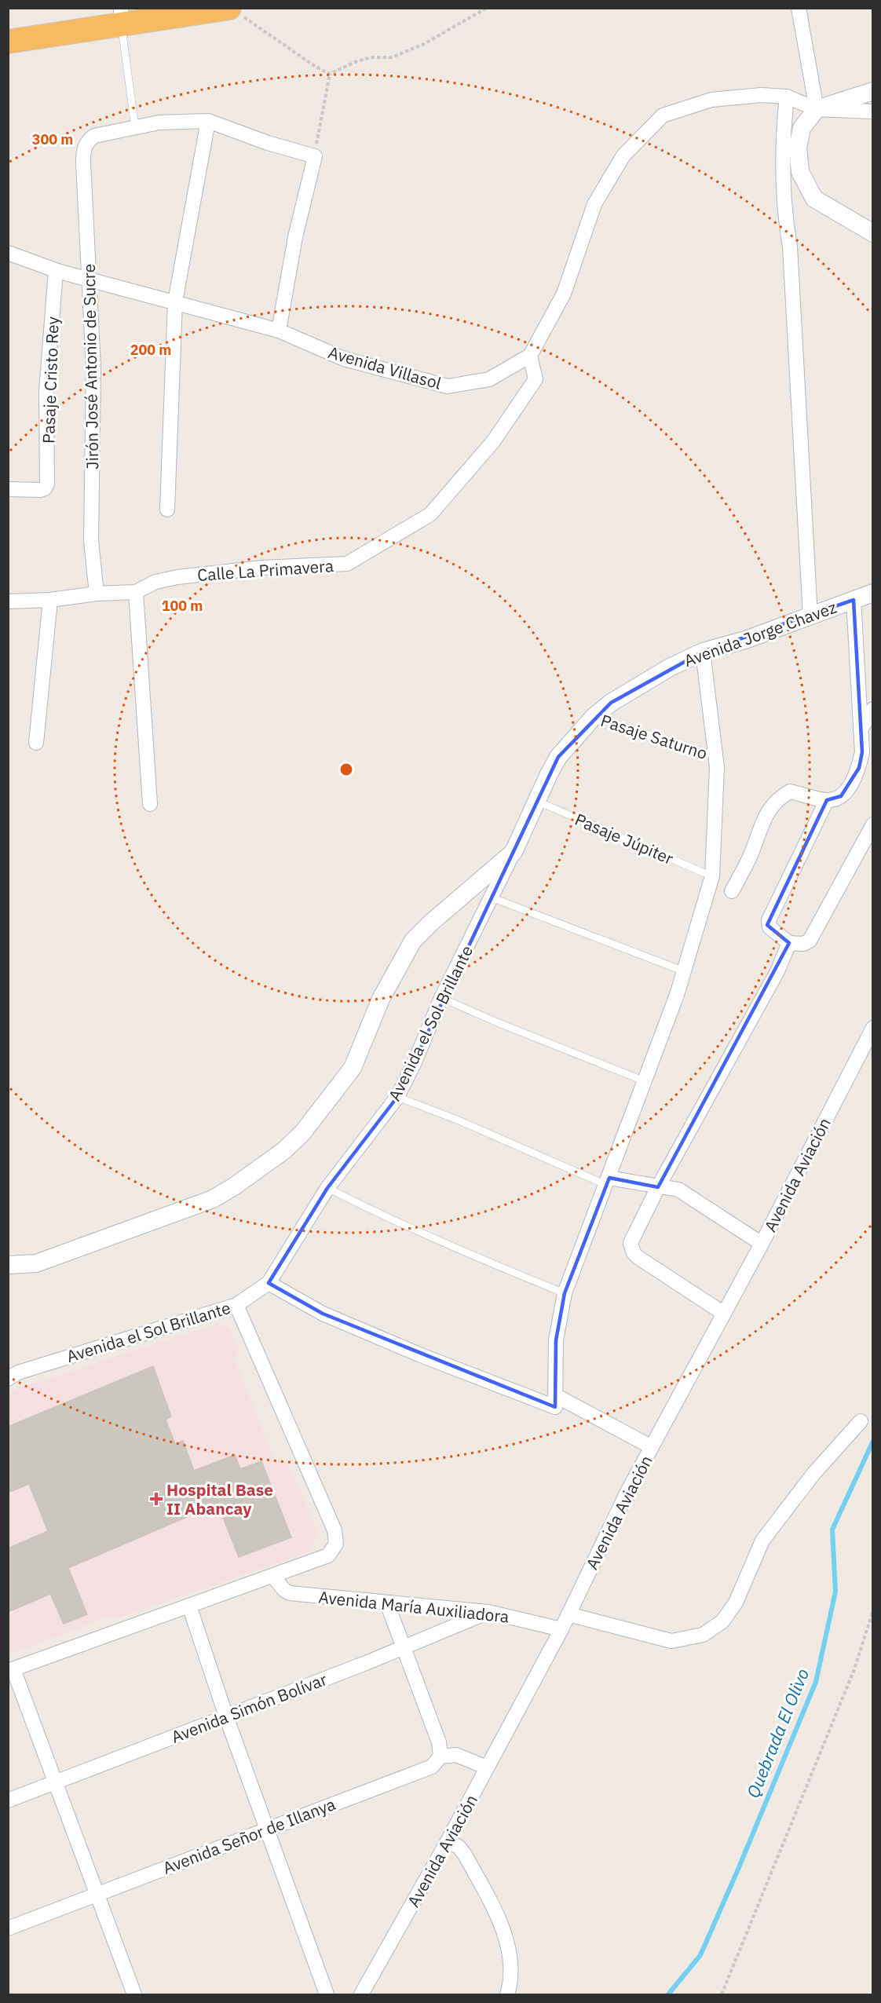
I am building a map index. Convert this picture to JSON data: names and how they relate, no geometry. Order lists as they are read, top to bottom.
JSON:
{
  "streets": {
    "street": [
      "Jirón José Antonio de Sucre",
      "Avenida Villasol",
      "Pasaje Cristo Rey",
      "Calle La Primavera",
      "Avenida Jorge Chavez",
      "Avenida el Sol Brillante",
      "Avenida Aviación",
      "Avenida María Auxiliadora",
      "Avenida Simón Bolívar",
      "Avenida Señor de Illanya"
    ],
    "lane": ["Pasaje Saturno", "Pasaje Júpiter"]
  },
  "crossings": [
    ["Jirón José Antonio de Sucre", "Avenida Villasol"],
    ["Jirón José Antonio de Sucre", "Calle La Primavera"],
    ["Avenida Villasol", "Pasaje Cristo Rey"],
    ["Avenida Villasol", "Calle La Primavera"],
    ["Avenida Jorge Chavez", "Pasaje Saturno"],
    ["Avenida Jorge Chavez", "Pasaje Júpiter"],
    ["Avenida Jorge Chavez", "Avenida el Sol Brillante"],
    ["Avenida Aviación", "Avenida María Auxiliadora"],
    ["Avenida María Auxiliadora", "Avenida Simón Bolívar"]
  ],
  "water": ["Quebrada El Olivo"],
  "places": {
    "health": ["Hospital Base II Abancay"]
  },
  "rings": ["300 m", "200 m", "100 m"]
}
